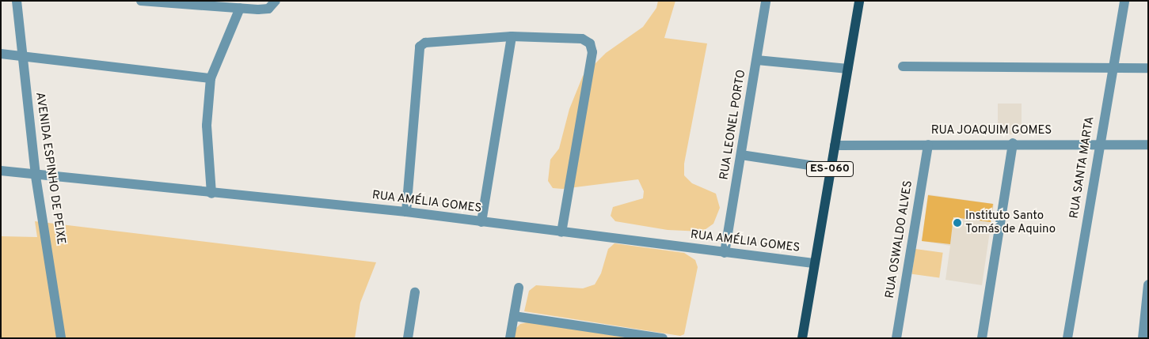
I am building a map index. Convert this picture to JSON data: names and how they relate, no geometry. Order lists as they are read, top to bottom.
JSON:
{
  "streets": {
    "main road": ["ES-060"],
    "street": [
      "RUA LEONEL PORTO",
      "RUA JOAQUIM GOMES",
      "RUA SANTA MARTA",
      "AVENIDA ESPINHO DE PEIXE",
      "RUA AMÉLIA GOMES",
      "RUA OSWALDO ALVES"
    ]
  },
  "crossings": [
    ["RUA LEONEL PORTO", "RUA AMÉLIA GOMES"],
    ["RUA JOAQUIM GOMES", "RUA SANTA MARTA"],
    ["RUA JOAQUIM GOMES", "ES-060"],
    ["RUA JOAQUIM GOMES", "RUA OSWALDO ALVES"],
    ["AVENIDA ESPINHO DE PEIXE", "RUA AMÉLIA GOMES"],
    ["ES-060", "RUA AMÉLIA GOMES"]
  ],
  "places": ["Instituto Santo Tomás de Aquino"]
}
